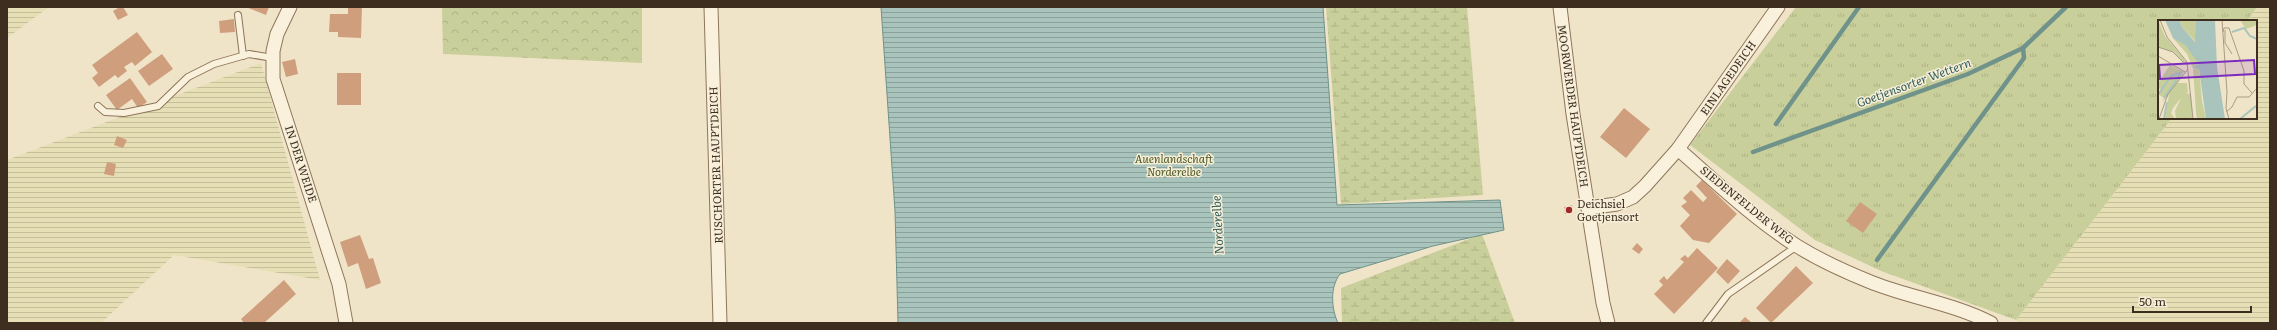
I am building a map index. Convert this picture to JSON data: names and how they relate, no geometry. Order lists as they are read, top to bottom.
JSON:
{
  "streets": {
    "street": [
      "EINLAGEDEICH",
      "MOORWERDER HAUPTDEICH",
      "IN DER WEIDE",
      "RUSCHORTER HAUPTDEICH",
      "SIEDENFELDER WEG"
    ]
  },
  "crossings": [
    ["EINLAGEDEICH", "SIEDENFELDER WEG"]
  ],
  "water": ["Goetjensorter Wettern", "Norderelbe"],
  "parks": ["Auenlandschaft Norderelbe"],
  "places": ["Deichsiel Goetjensort"],
  "scale_bar": "50 m"
}
